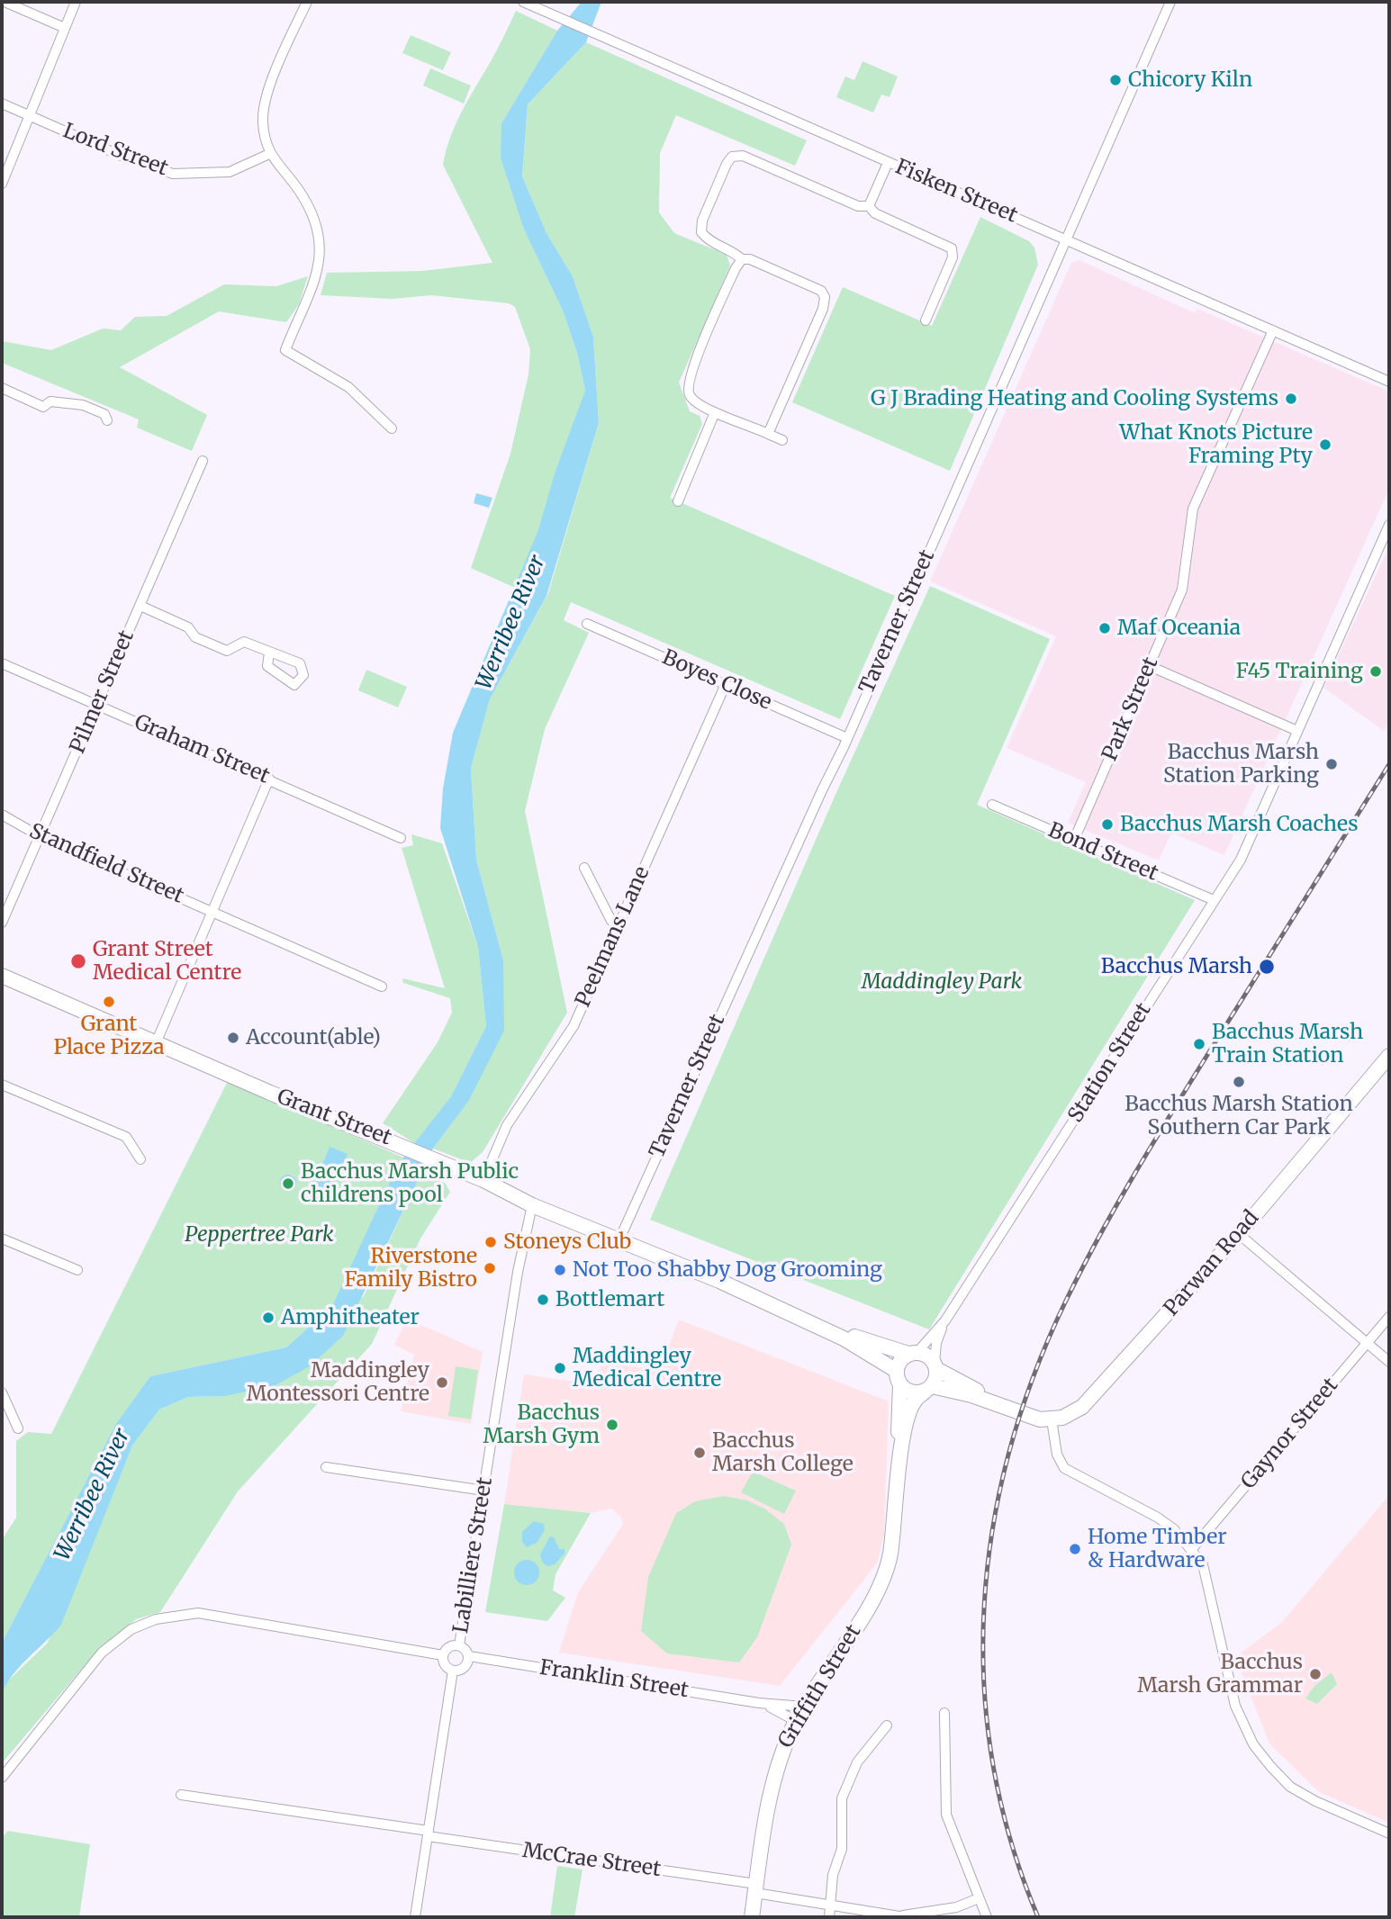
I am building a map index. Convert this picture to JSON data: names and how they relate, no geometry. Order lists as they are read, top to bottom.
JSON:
{
  "streets": {
    "main road": ["Grant Street", "Parwan Road", "Griffith Street"],
    "street": [
      "Lord Street",
      "Fisken Street",
      "Taverner Street",
      "Boyes Close",
      "Pilmer Street",
      "Park Street",
      "Graham Street",
      "Bond Street",
      "Standfield Street",
      "Peelmans Lane",
      "Station Street",
      "Gaynor Street",
      "Labilliere Street",
      "Franklin Street",
      "McCrae Street"
    ]
  },
  "crossings": [
    ["Fisken Street", "Taverner Street"],
    ["Fisken Street", "Park Street"],
    ["Taverner Street", "Boyes Close"],
    ["Taverner Street", "Grant Street"],
    ["Boyes Close", "Peelmans Lane"],
    ["Pilmer Street", "Graham Street"],
    ["Pilmer Street", "Standfield Street"],
    ["Park Street", "Bond Street"],
    ["Bond Street", "Station Street"],
    ["Peelmans Lane", "Grant Street"],
    ["Station Street", "Grant Street"],
    ["Station Street", "Griffith Street"],
    ["Grant Street", "Labilliere Street"],
    ["Grant Street", "Griffith Street"],
    ["Labilliere Street", "Franklin Street"],
    ["Franklin Street", "Griffith Street"],
    ["Griffith Street", "McCrae Street"]
  ],
  "water": ["Werribee River"],
  "parks": ["Maddingley Park", "Peppertree Park"],
  "places": [
    "Chicory Kiln",
    "G J Brading Heating and Cooling Systems",
    "What Knots Picture Framing Pty",
    "Maf Oceania",
    "F45 Training",
    "Bacchus Marsh Station Parking",
    "Bacchus Marsh Coaches",
    "Grant Street Medical Centre",
    "Bacchus Marsh",
    "Grant Place Pizza",
    "Account(able)",
    "Bacchus Marsh Train Station",
    "Bacchus Marsh Station Southern Car Park",
    "Bacchus Marsh Public childrens pool",
    "Stoneys Club",
    "Riverstone Family Bistro",
    "Not Too Shabby Dog Grooming",
    "Bottlemart",
    "Amphitheater",
    "Maddingley Medical Centre",
    "Maddingley Montessori Centre",
    "Bacchus Marsh Gym",
    "Bacchus Marsh College",
    "Home Timber & Hardware",
    "Bacchus Marsh Grammar"
  ]
}
